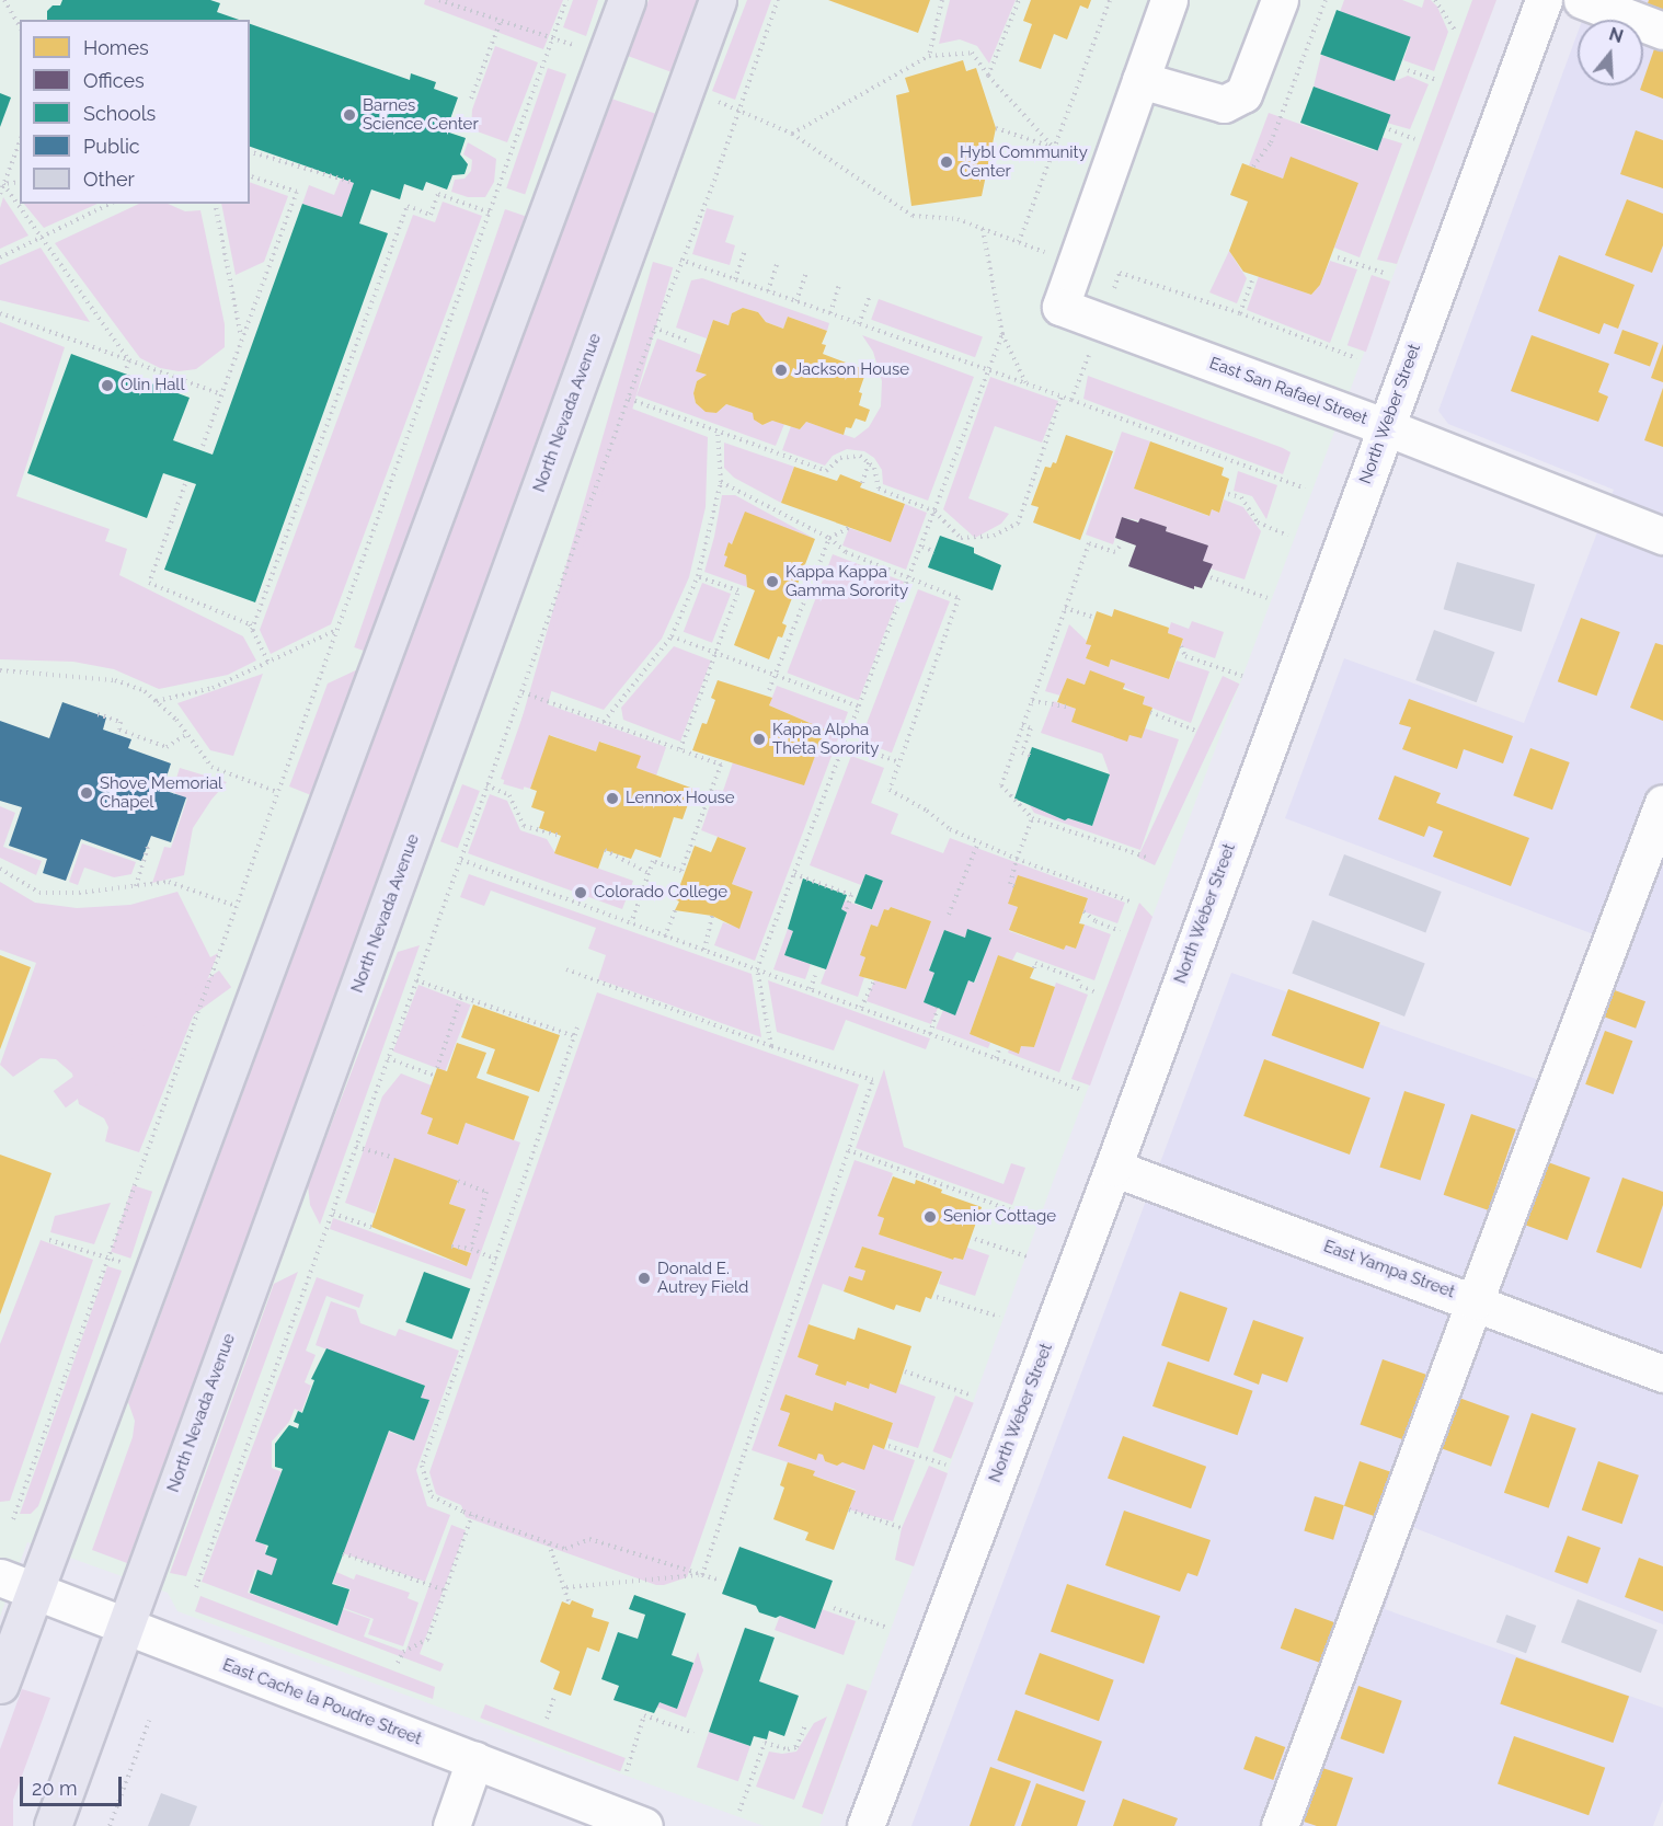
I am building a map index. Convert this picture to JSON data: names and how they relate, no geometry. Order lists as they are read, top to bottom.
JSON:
{
  "streets": {
    "main road": ["North Nevada Avenue"],
    "street": [
      "East San Rafael Street",
      "North Weber Street",
      "East Yampa Street",
      "East Cache la Poudre Street"
    ]
  },
  "crossings": [
    ["East San Rafael Street", "North Weber Street"],
    ["North Nevada Avenue", "East Cache la Poudre Street"],
    ["North Weber Street", "East Yampa Street"]
  ],
  "places": [
    "Barnes Science Center",
    "Hybl Community Center",
    "Jackson House",
    "Olin Hall",
    "Kappa Kappa Gamma Sorority",
    "Kappa Alpha Theta Sorority",
    "Shove Memorial Chapel",
    "Lennox House",
    "Colorado College",
    "Senior Cottage",
    "Donald E. Autrey Field"
  ],
  "legend": [
    "Homes",
    "Offices",
    "Schools",
    "Public",
    "Other"
  ],
  "scale_bar": "20 m",
  "north": "top"
}
